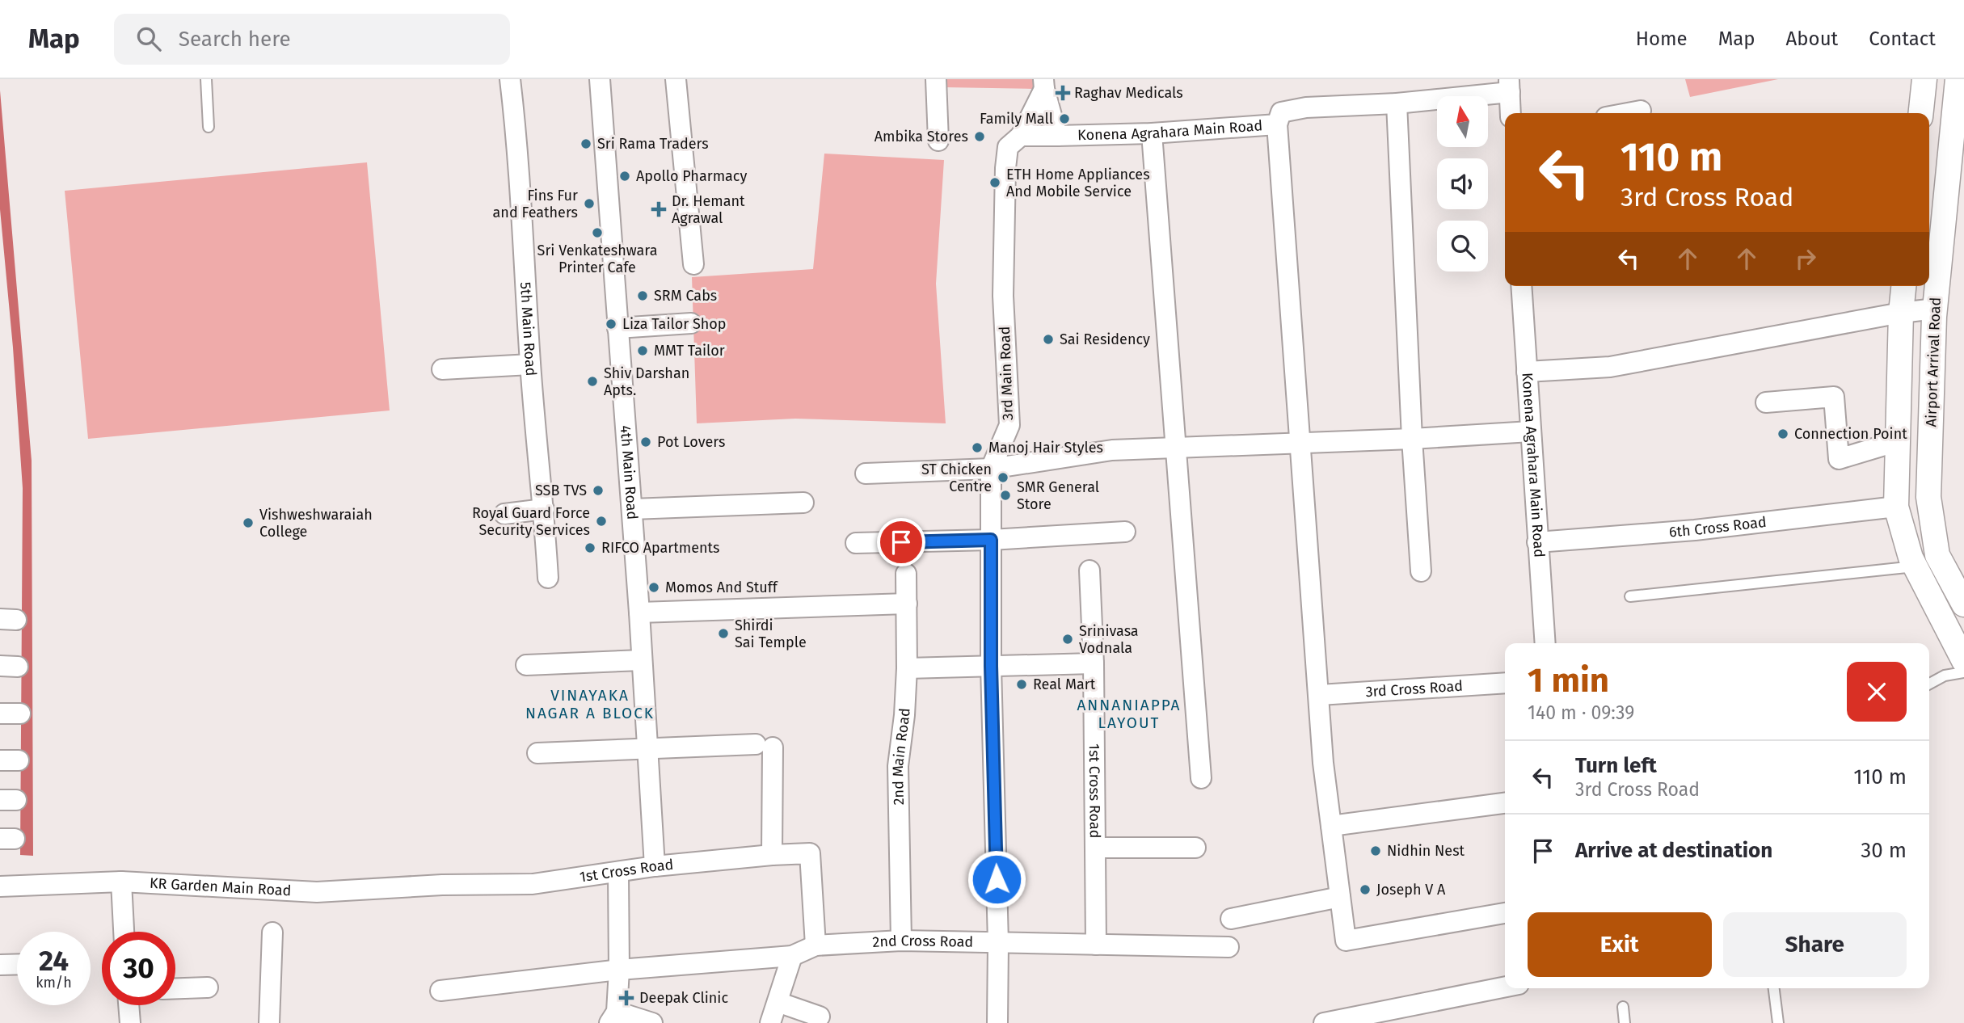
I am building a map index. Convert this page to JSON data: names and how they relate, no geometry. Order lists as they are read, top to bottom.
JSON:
{
  "streets": {
    "street": [
      "Konena Agrahara Main Road",
      "5th Main Road",
      "Airport Arrival Road",
      "3rd Main Road",
      "4th Main Road",
      "6th Cross Road",
      "3rd Cross Road",
      "2nd Main Road",
      "1st Cross Road",
      "KR Garden Main Road",
      "2nd Cross Road"
    ]
  },
  "crossings": [
    ["Konena Agrahara Main Road", "3rd Main Road"],
    ["Konena Agrahara Main Road", "6th Cross Road"],
    ["3rd Main Road", "2nd Cross Road"],
    ["4th Main Road", "1st Cross Road"],
    ["2nd Main Road", "2nd Cross Road"],
    ["1st Cross Road", "KR Garden Main Road"],
    ["1st Cross Road", "2nd Cross Road"]
  ],
  "districts": ["VINAYAKA NAGAR A BLOCK", "ANNANIAPPA LAYOUT"],
  "places": {
    "health": ["Raghav Medicals", "Dr. Hemant Agrawal", "Deepak Clinic"],
    "other": [
      "Family Mall",
      "Ambika Stores",
      "Sri Rama Traders",
      "Apollo Pharmacy",
      "ETH Home Appliances And Mobile Service",
      "Fins Fur and Feathers",
      "Sri Venkateshwara Printer Cafe",
      "SRM Cabs",
      "Liza Tailor Shop",
      "Sai Residency",
      "MMT Tailor",
      "Shiv Darshan Apts.",
      "Connection Point",
      "Pot Lovers",
      "Manoj Hair Styles",
      "ST Chicken Centre",
      "SSB TVS",
      "SMR General Store",
      "Royal Guard Force Security Services",
      "Vishweshwaraiah College",
      "RIFCO Apartments",
      "Momos And Stuff",
      "Shirdi Sai Temple",
      "Srinivasa Vodnala",
      "Real Mart",
      "Nidhin Nest",
      "Joseph V A"
    ]
  },
  "north": "top",
  "page": {
    "header": "Map",
    "search": "Search here",
    "nav": [
      "Home",
      "Map",
      "About",
      "Contact"
    ],
    "turn": ["110 m", "3rd Cross Road"],
    "heading": ["1 min", "140 m · 09:39"],
    "list": [
      {
        "name": "Turn left",
        "note": "3rd Cross Road",
        "value": "110 m"
      },
      {
        "name": "Arrive at destination",
        "value": "30 m"
      }
    ],
    "buttons": ["Exit", "Share"],
    "speed": "24 km/h",
    "limit": "30"
  }
}
